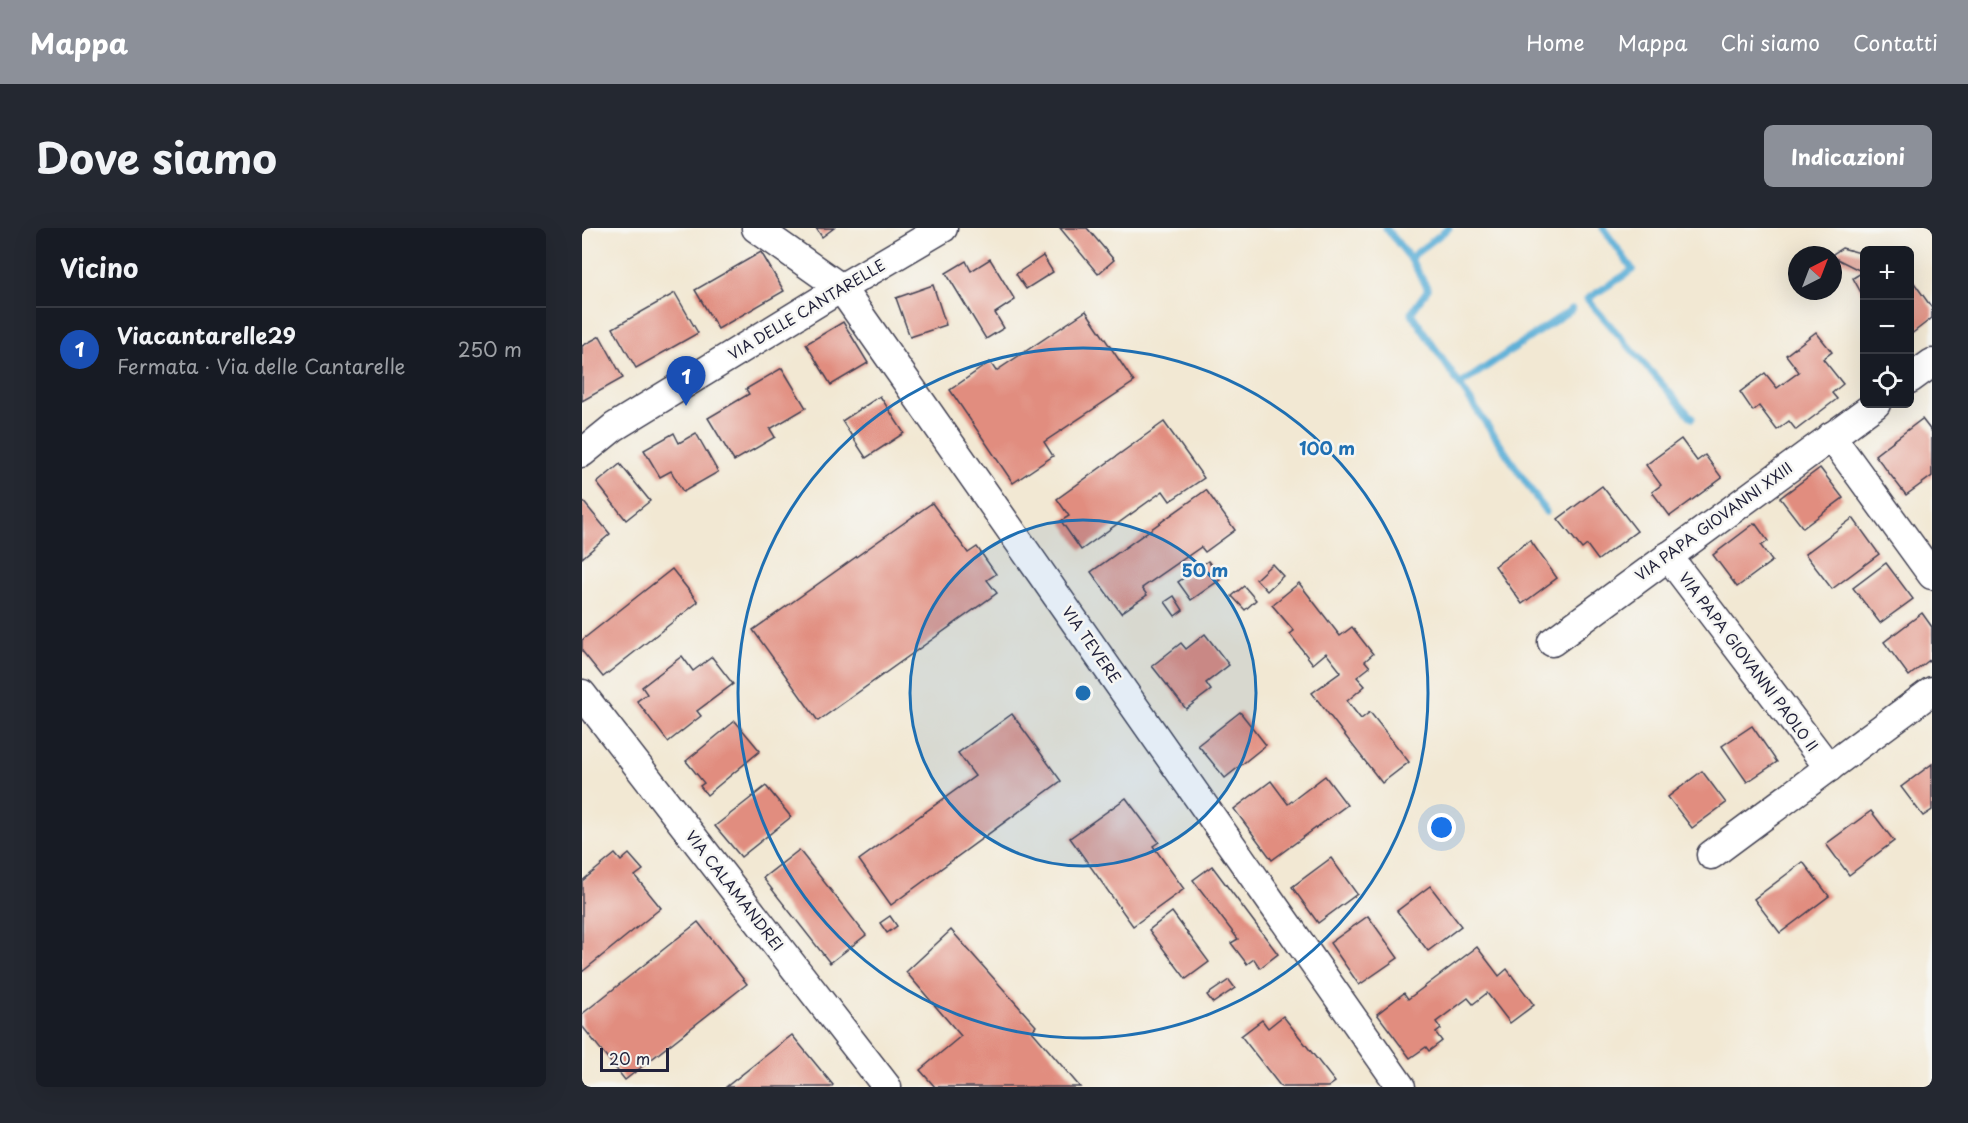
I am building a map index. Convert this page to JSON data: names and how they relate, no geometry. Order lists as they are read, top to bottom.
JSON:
{
  "streets": {
    "street": [
      "VIA DELLE CANTARELLE",
      "VIA PAPA GIOVANNI XXIII",
      "VIA TEVERE",
      "VIA PAPA GIOVANNI PAOLO II",
      "VIA CALAMANDREI"
    ]
  },
  "crossings": [
    ["VIA DELLE CANTARELLE", "VIA TEVERE"],
    ["VIA PAPA GIOVANNI XXIII", "VIA PAPA GIOVANNI PAOLO II"]
  ],
  "scale_bar": "20 m",
  "north": "top right",
  "page": {
    "header": "Mappa",
    "nav": [
      "Home",
      "Mappa",
      "Chi siamo",
      "Contatti"
    ],
    "title": "Dove siamo",
    "buttons": "Indicazioni",
    "heading": "Vicino",
    "map_buttons": ["+", "−"],
    "list": [
      {
        "mark": "1",
        "name": "Viacantarelle29",
        "note": "Fermata · Via delle Cantarelle",
        "value": "250 m"
      }
    ],
    "pins": "1",
    "scale": "20 m"
  },
  "rings": ["100 m", "50 m"]
}
